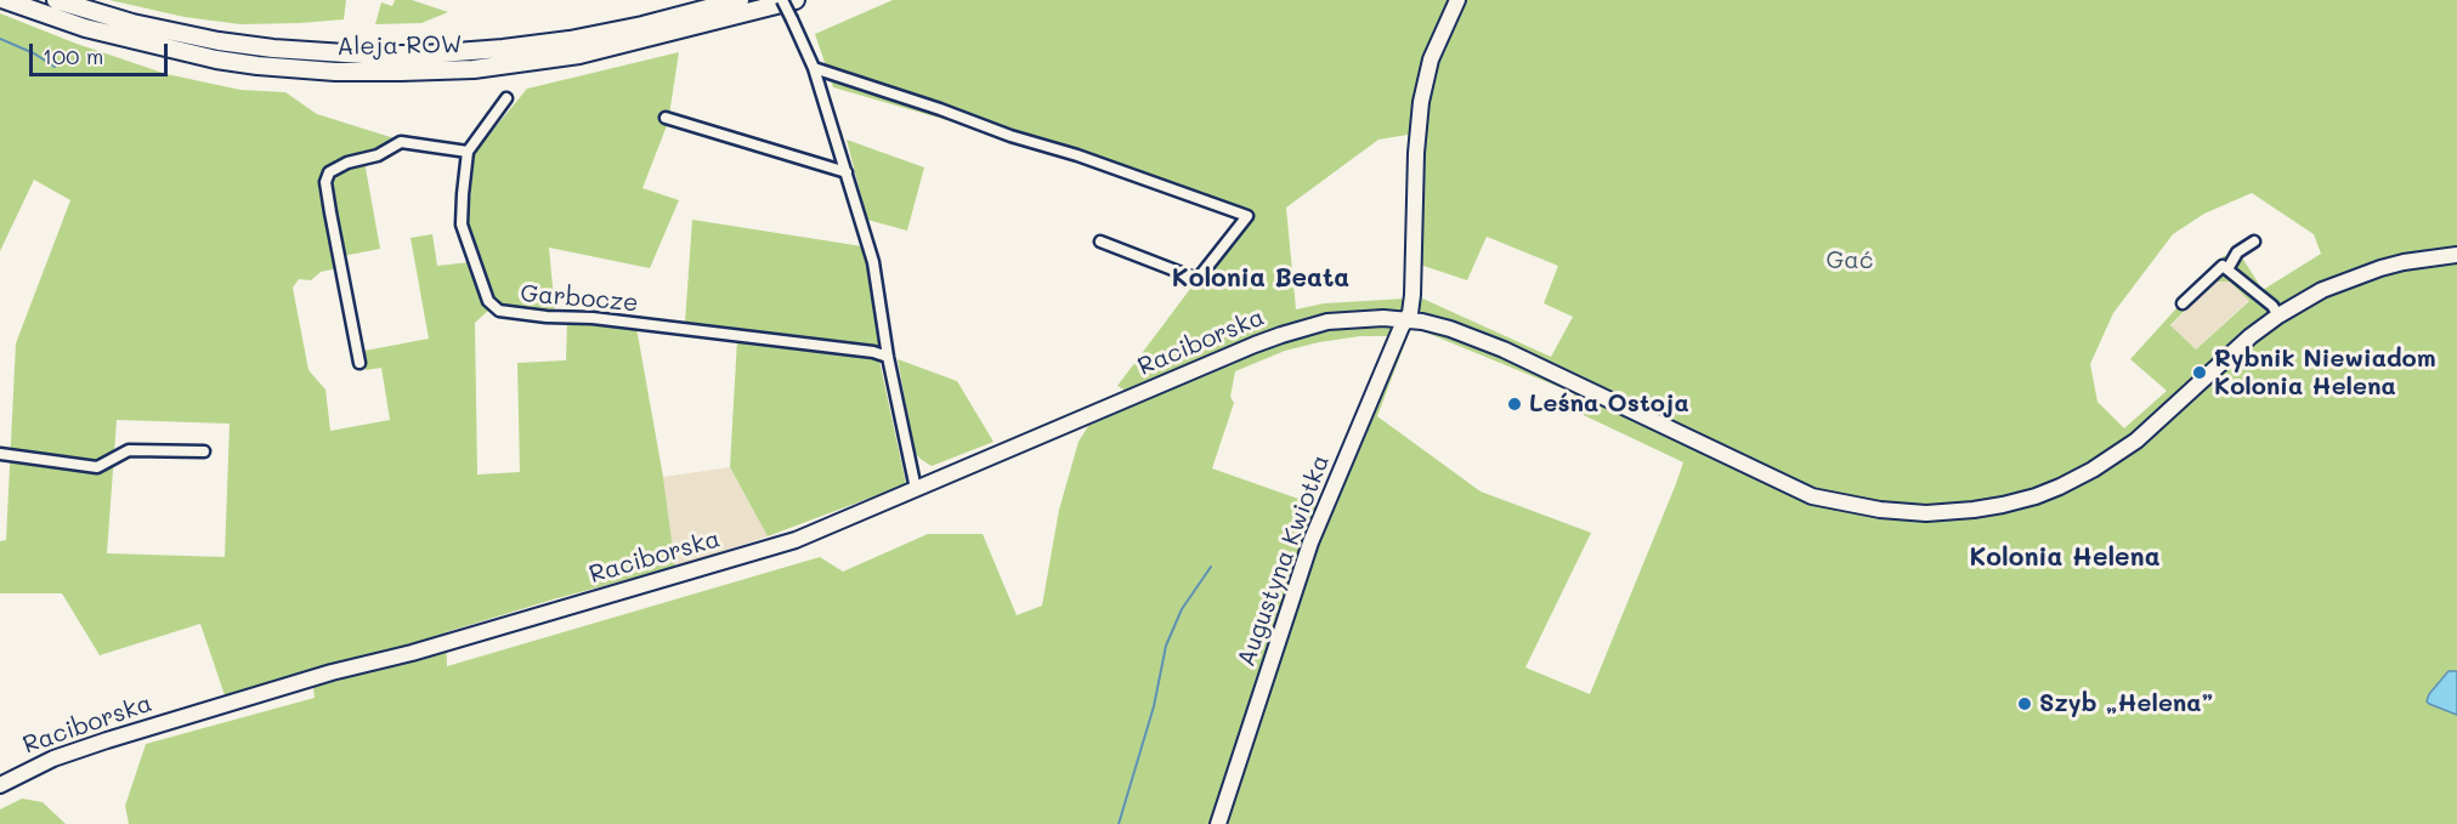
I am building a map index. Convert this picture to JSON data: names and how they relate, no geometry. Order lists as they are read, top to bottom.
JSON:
{
  "streets": {
    "main road": ["Aleja ROW", "Raciborska", "Augustyna Kwiotka"],
    "street": ["Garbocze"]
  },
  "crossings": [
    ["Raciborska", "Augustyna Kwiotka"]
  ],
  "districts": ["Kolonia Beata", "Kolonia Helena"],
  "parks": ["Gać"],
  "places": ["Rybnik Niewiadom Kolonia Helena", "Leśna Ostoja", "Szyb „Helena”"],
  "scale_bar": "100 m"
}
